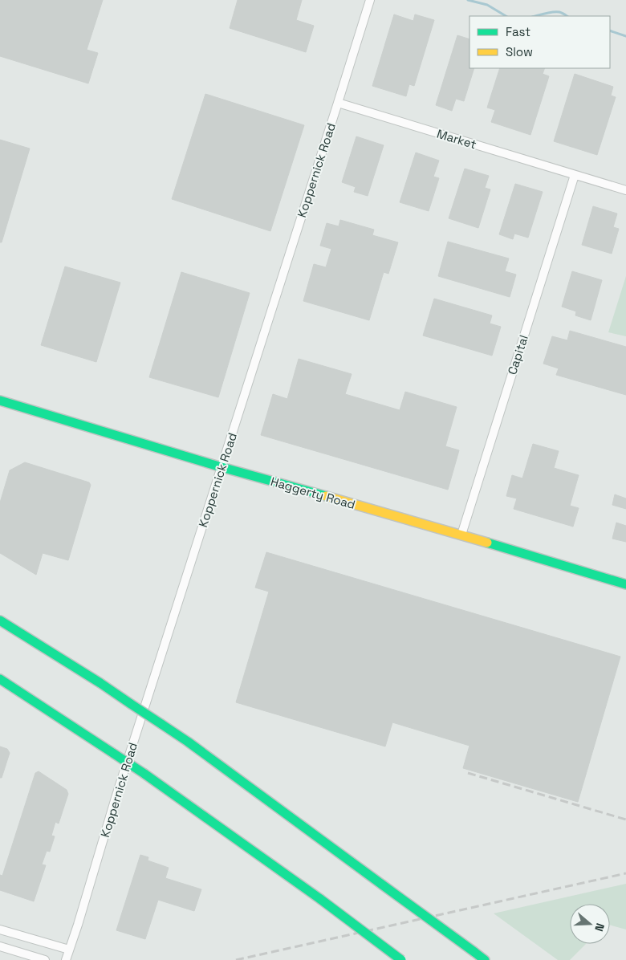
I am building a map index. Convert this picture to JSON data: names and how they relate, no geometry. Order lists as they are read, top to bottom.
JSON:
{
  "streets": {
    "main road": ["Haggerty Road"],
    "street": ["Market", "Koppernick Road", "Capital"]
  },
  "crossings": [
    ["Market", "Koppernick Road"],
    ["Market", "Capital"],
    ["Koppernick Road", "Haggerty Road"],
    ["Capital", "Haggerty Road"]
  ],
  "legend": ["Fast", "Slow"],
  "north": "right"
}
